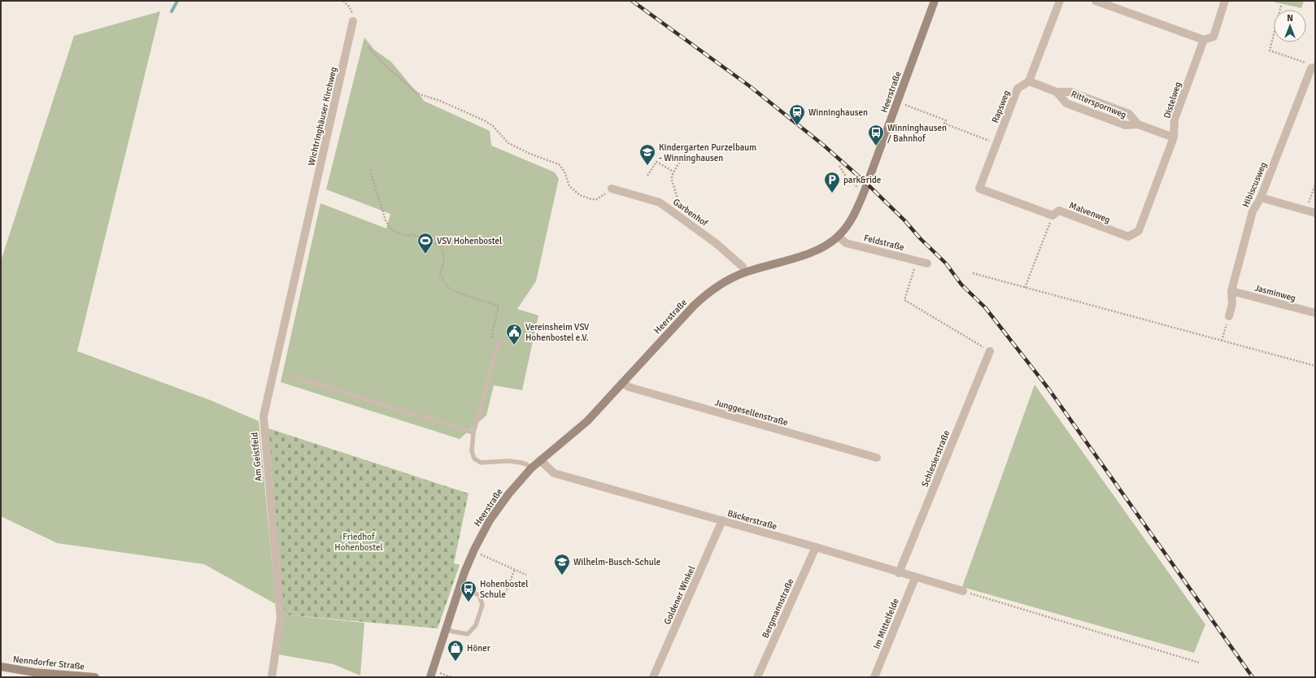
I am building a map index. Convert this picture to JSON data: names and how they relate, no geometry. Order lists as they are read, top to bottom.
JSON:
{
  "streets": {
    "street": [
      "Heerstraße",
      "Distelweg",
      "Ritterspornweg",
      "Rapsweg",
      "Wichtringhäuser Kirchweg",
      "Hibiscusweg",
      "Garbenhof",
      "Malvenweg",
      "Feldstraße",
      "Jasminweg",
      "Junggesellenstraße",
      "Am Geistfeld",
      "Schlesierstraße",
      "Bäckerstraße",
      "Goldener Winkel",
      "Bergmannstraße",
      "Im Mittelfelde",
      "Nenndorfer Straße"
    ]
  },
  "crossings": [
    ["Heerstraße", "Garbenhof"],
    ["Heerstraße", "Feldstraße"],
    ["Heerstraße", "Junggesellenstraße"],
    ["Heerstraße", "Bäckerstraße"],
    ["Distelweg", "Ritterspornweg"],
    ["Distelweg", "Malvenweg"],
    ["Ritterspornweg", "Rapsweg"],
    ["Rapsweg", "Malvenweg"],
    ["Wichtringhäuser Kirchweg", "Am Geistfeld"],
    ["Hibiscusweg", "Jasminweg"],
    ["Schlesierstraße", "Bäckerstraße"],
    ["Bäckerstraße", "Goldener Winkel"],
    ["Bäckerstraße", "Bergmannstraße"],
    ["Bäckerstraße", "Im Mittelfelde"]
  ],
  "parks": ["Friedhof Hohenbostel"],
  "places": {
    "station": ["Winninghausen"],
    "bus stop": ["Winninghausen / Bahnhof", "Hohenbostel Schule"],
    "school or university": ["Kindergarten Purzelbaum - Winninghausen", "Wilhelm-Busch-Schule"],
    "parking": ["park&ride"],
    "sports": ["VSV Hohenbostel"],
    "public building": ["Vereinsheim VSV Hohenbostel e.V."],
    "shop": ["Höner"]
  },
  "north": "top"
}
